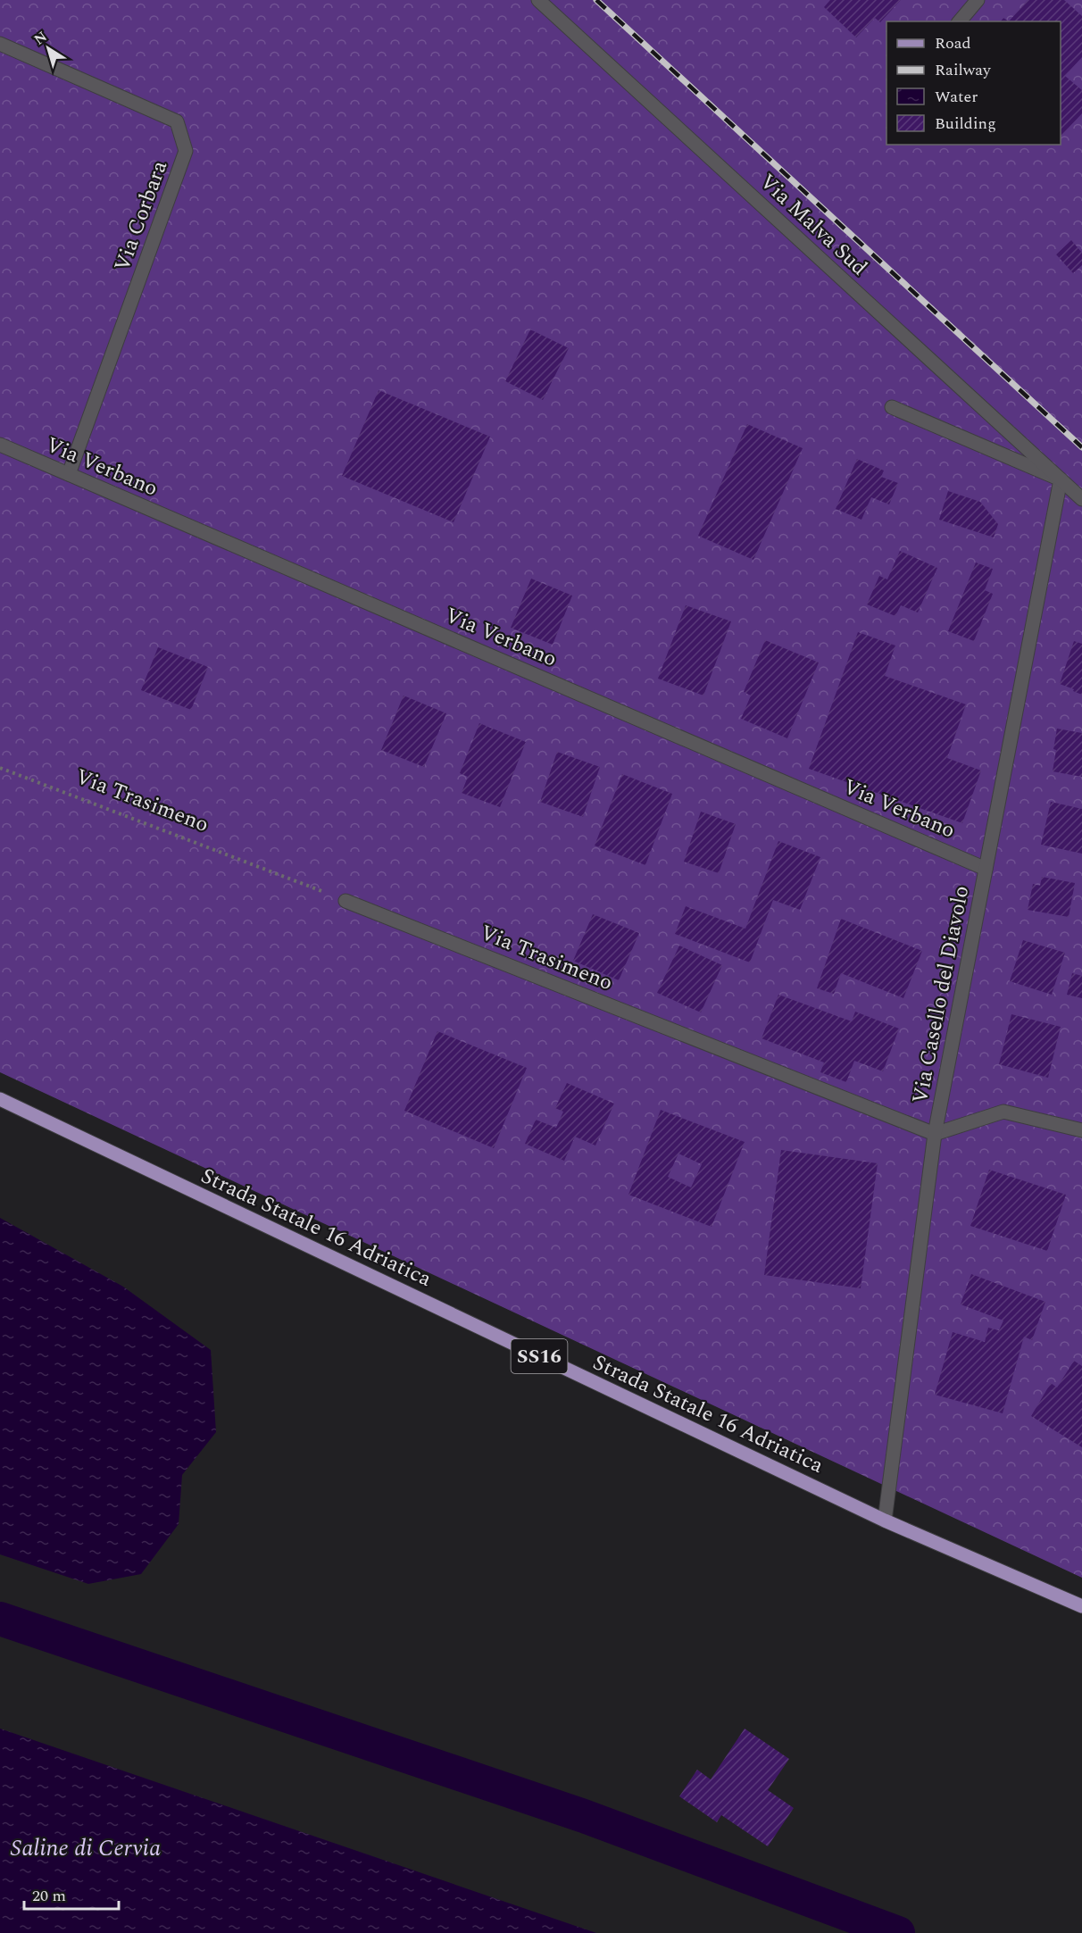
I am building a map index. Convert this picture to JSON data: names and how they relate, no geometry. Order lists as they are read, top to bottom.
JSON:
{
  "streets": {
    "main road": ["Strada Statale 16 Adriatica", "SS16"],
    "street": [
      "Via Corbara",
      "Via Malva Sud",
      "Via Verbano",
      "Via Trasimeno",
      "Via Casello del Diavolo"
    ]
  },
  "crossings": [
    ["Via Corbara", "Via Verbano"],
    ["Via Malva Sud", "Via Casello del Diavolo"],
    ["Via Verbano", "Via Casello del Diavolo"],
    ["Via Trasimeno", "Via Casello del Diavolo"],
    ["Via Casello del Diavolo", "Strada Statale 16 Adriatica"]
  ],
  "water": ["Saline di Cervia"],
  "legend": [
    "Road",
    "Railway",
    "Water",
    "Building"
  ],
  "scale_bar": "20 m",
  "north": "top left"
}
